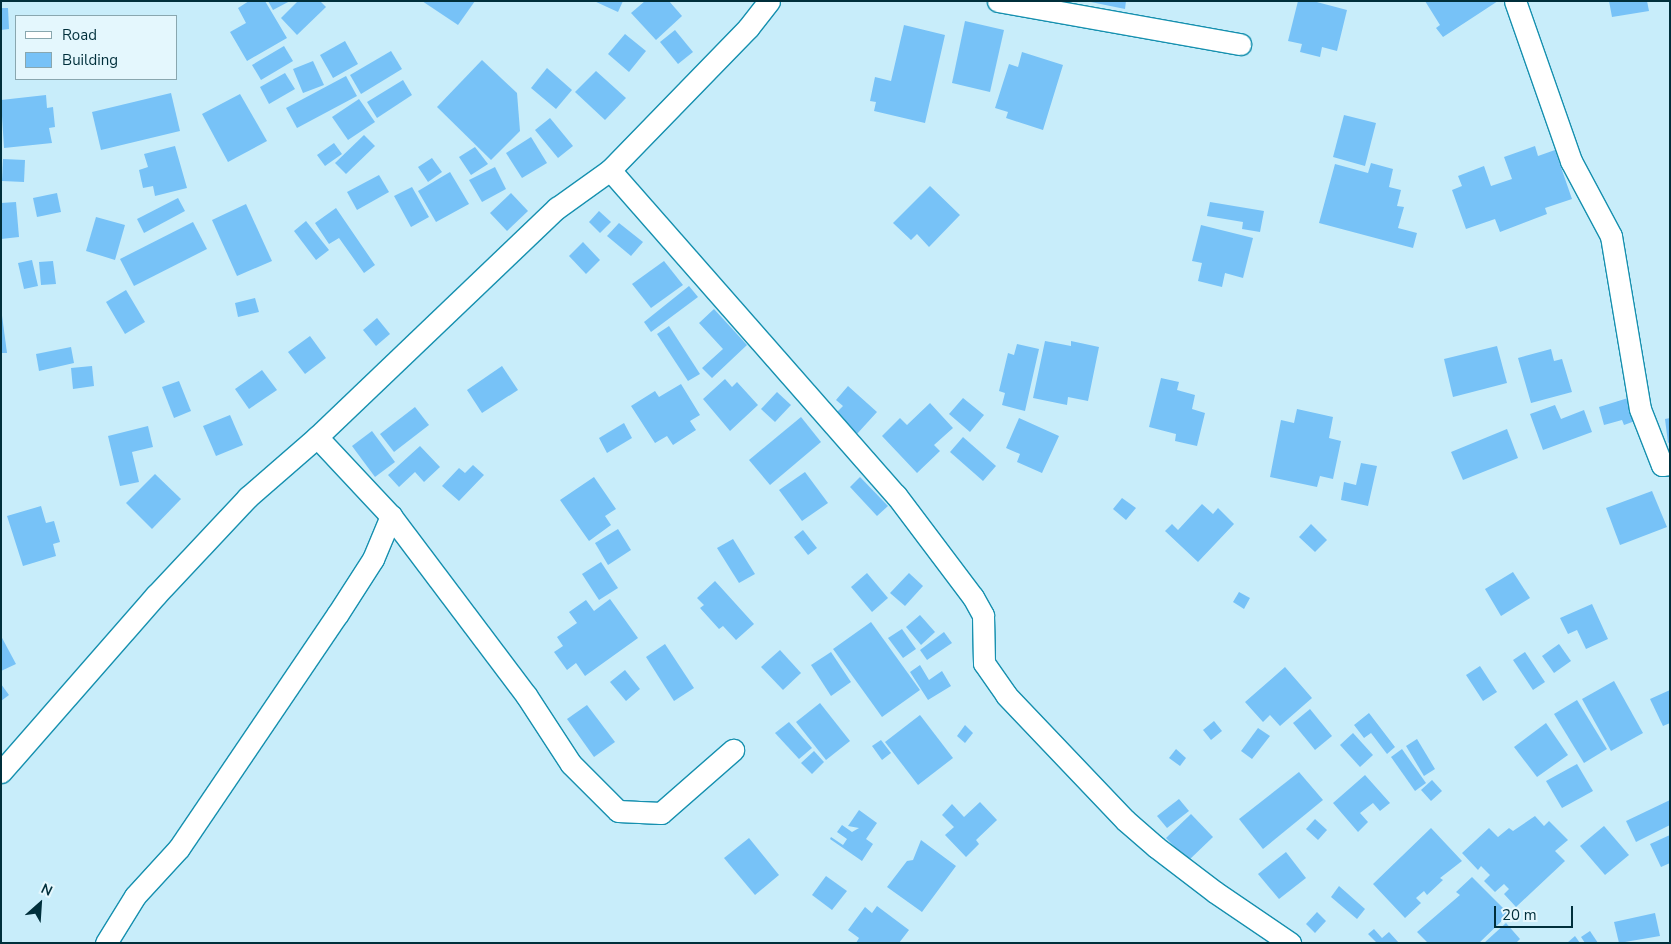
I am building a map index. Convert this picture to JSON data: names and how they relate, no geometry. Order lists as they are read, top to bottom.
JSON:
{
  "legend": ["Road", "Building"],
  "scale_bar": "20 m",
  "north": "top right"
}
